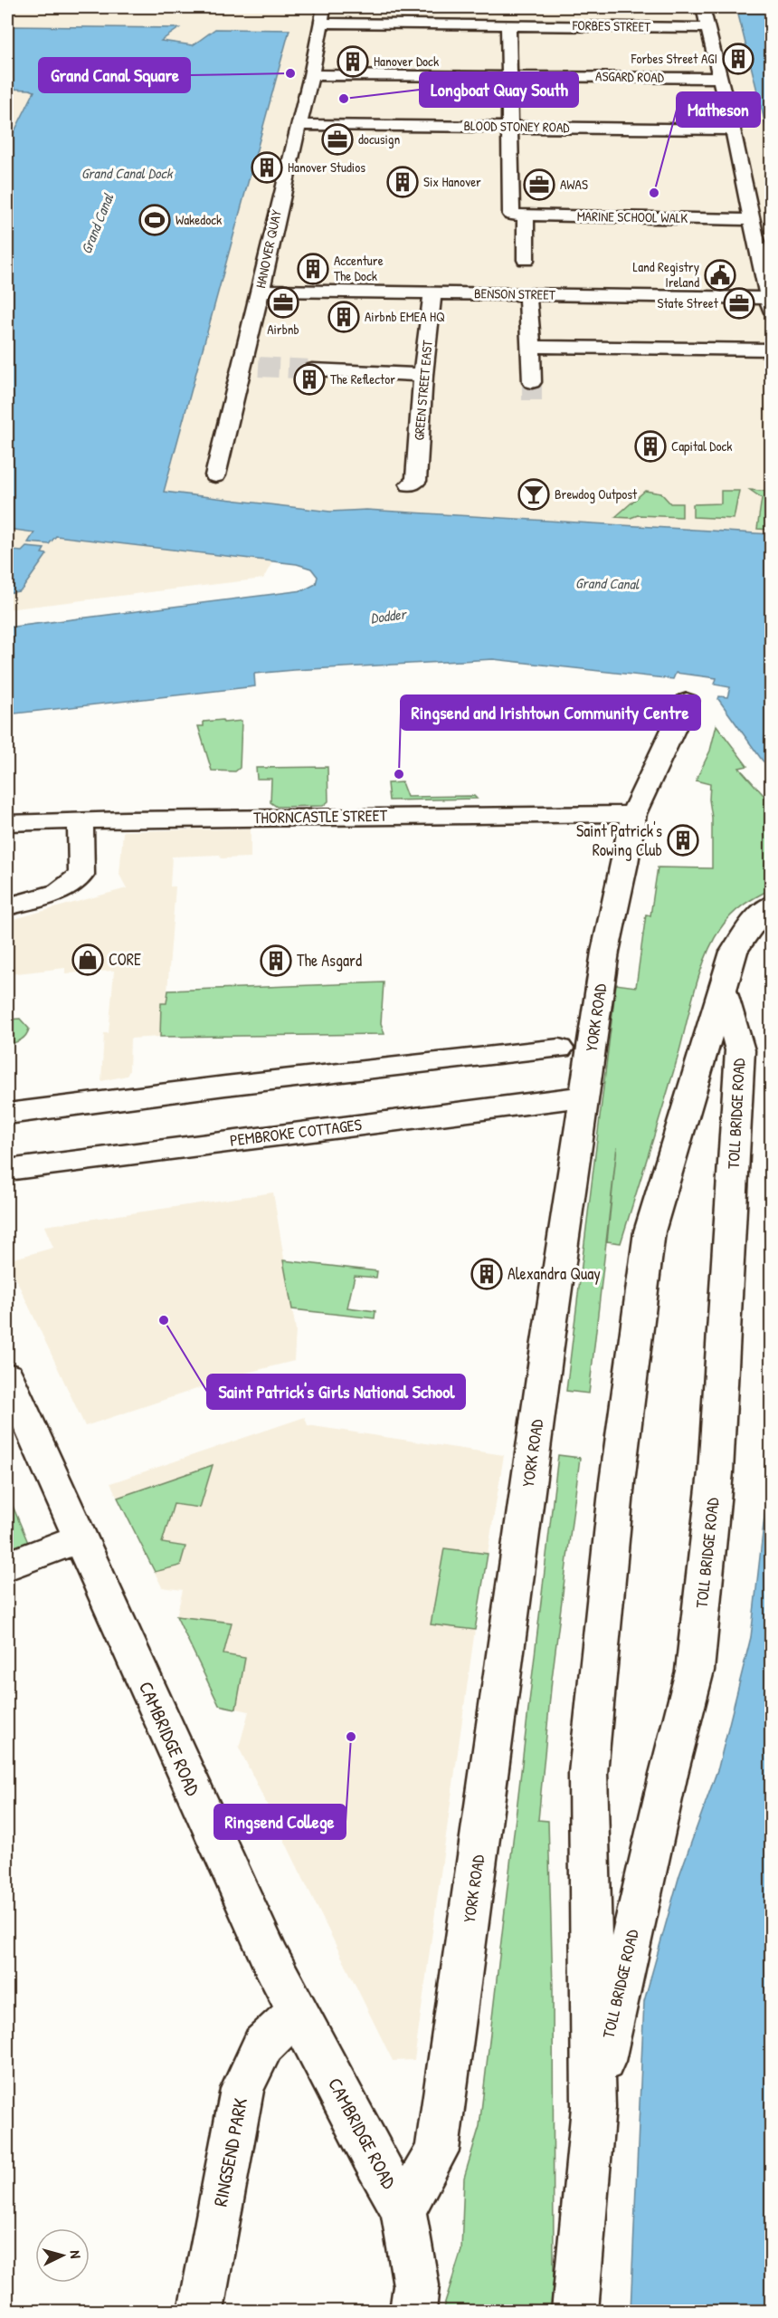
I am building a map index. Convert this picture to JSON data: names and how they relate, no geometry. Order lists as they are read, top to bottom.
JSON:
{
  "streets": {
    "street": [
      "FORBES STREET",
      "ASGARD ROAD",
      "BLOOD STONEY ROAD",
      "MARINE SCHOOL WALK",
      "HANOVER QUAY",
      "BENSON STREET",
      "GREEN STREET EAST",
      "THORNCASTLE STREET",
      "YORK ROAD",
      "TOLL BRIDGE ROAD",
      "PEMBROKE COTTAGES",
      "CAMBRIDGE ROAD",
      "RINGSEND PARK"
    ]
  },
  "crossings": [
    ["FORBES STREET", "HANOVER QUAY"],
    ["ASGARD ROAD", "HANOVER QUAY"],
    ["BLOOD STONEY ROAD", "HANOVER QUAY"],
    ["HANOVER QUAY", "BENSON STREET"],
    ["BENSON STREET", "GREEN STREET EAST"],
    ["THORNCASTLE STREET", "YORK ROAD"],
    ["YORK ROAD", "PEMBROKE COTTAGES"],
    ["YORK ROAD", "CAMBRIDGE ROAD"],
    ["CAMBRIDGE ROAD", "RINGSEND PARK"]
  ],
  "water": ["Grand Canal Dock", "Grand Canal", "Dodder"],
  "places": {
    "building": [
      "Forbes Street AGI",
      "Hanover Dock",
      "Hanover Studios",
      "Six Hanover",
      "Accenture The Dock",
      "Airbnb EMEA HQ",
      "The Reflector",
      "Capital Dock",
      "Saint Patrick's Rowing Club",
      "The Asgard",
      "Alexandra Quay"
    ],
    "other": [
      "Grand Canal Square",
      "Longboat Quay South",
      "Matheson",
      "Ringsend and Irishtown Community Centre",
      "Saint Patrick's Girls National School",
      "Ringsend College"
    ],
    "office": [
      "docusign",
      "AWAS",
      "Airbnb",
      "State Street"
    ],
    "sports": ["Wakedock"],
    "public building": ["Land Registry Ireland"],
    "bar": ["Brewdog Outpost"],
    "shop": ["CORE"]
  },
  "north": "right"
}
